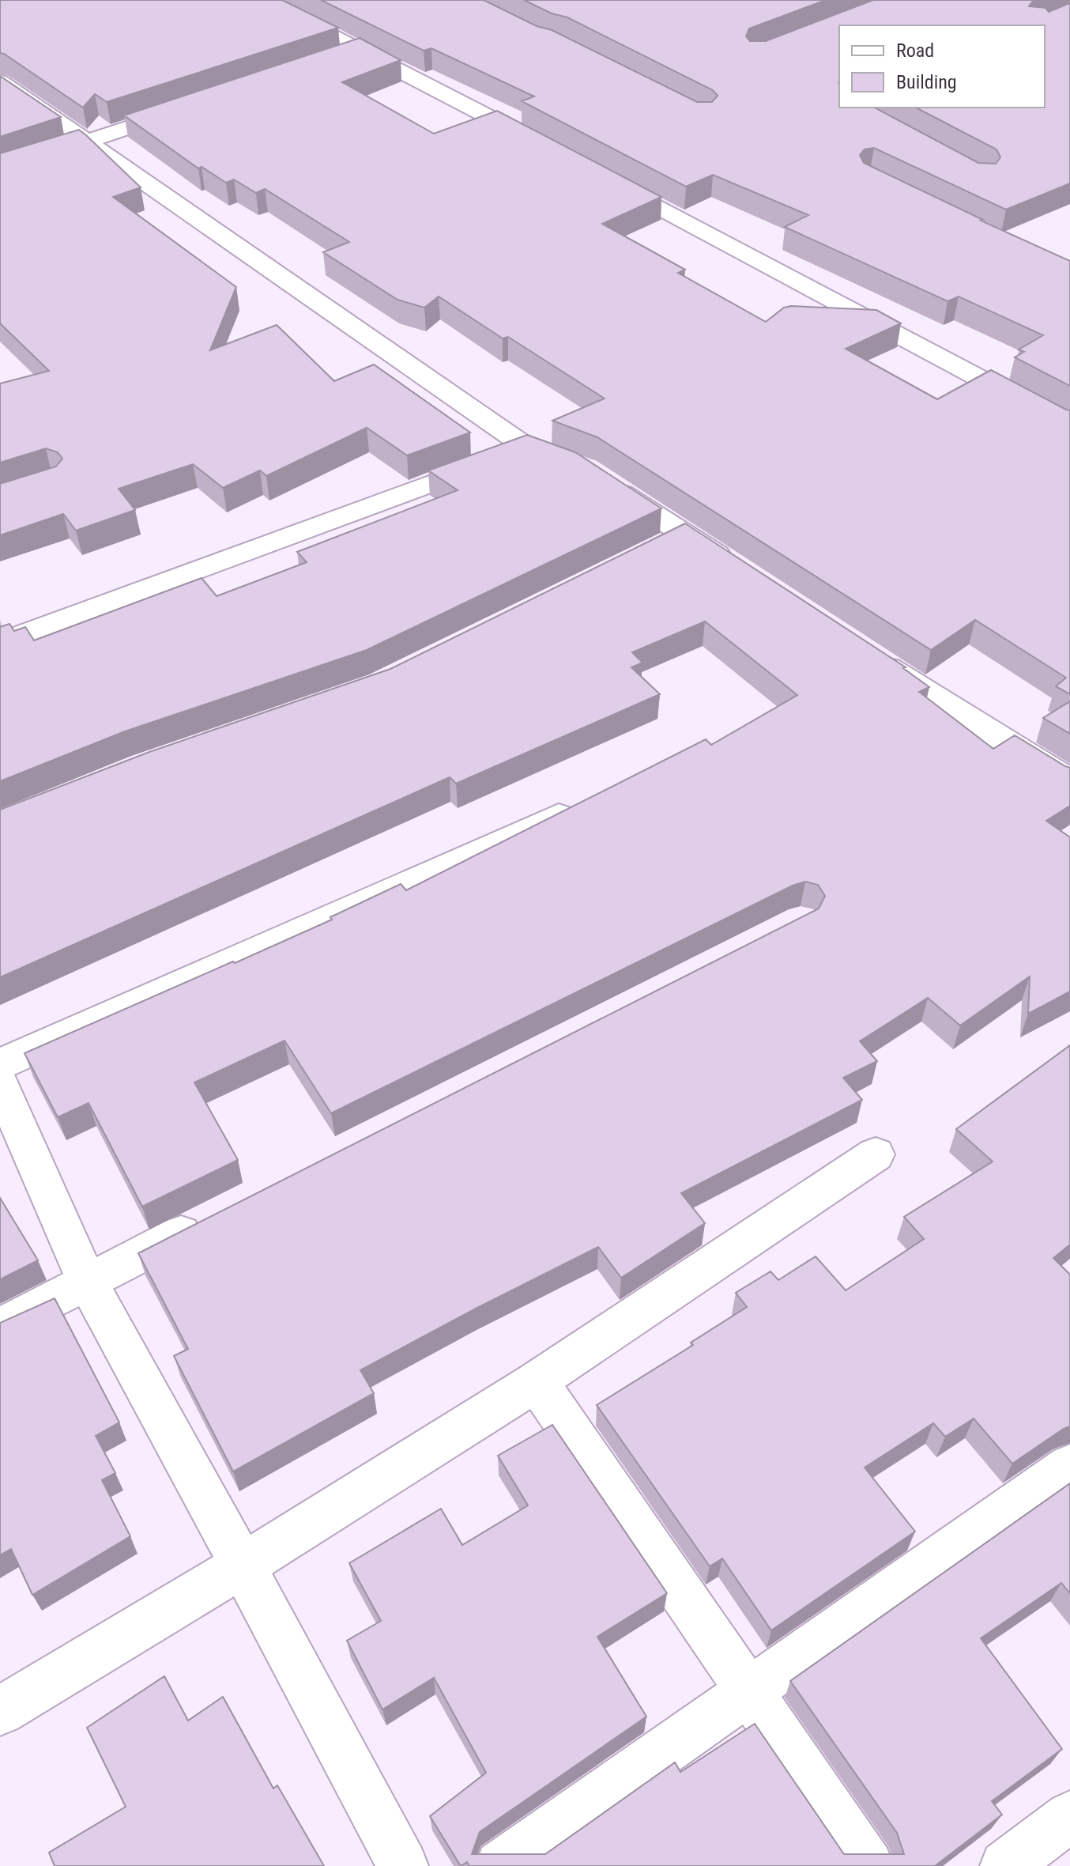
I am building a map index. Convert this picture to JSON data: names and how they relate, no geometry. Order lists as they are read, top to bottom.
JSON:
{
  "legend": ["Road", "Building"]
}
